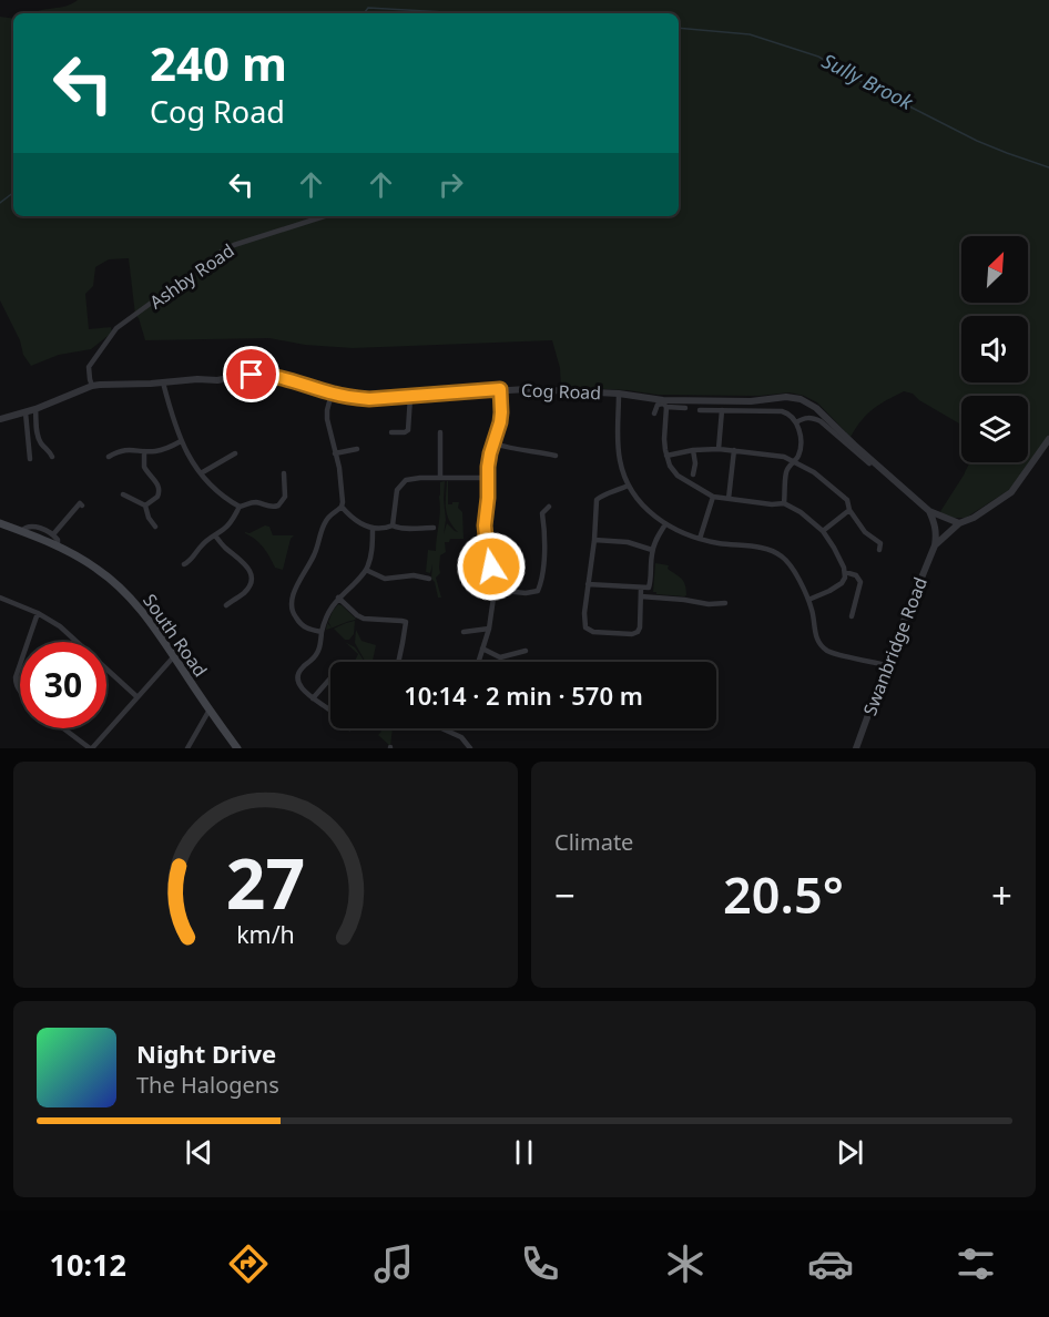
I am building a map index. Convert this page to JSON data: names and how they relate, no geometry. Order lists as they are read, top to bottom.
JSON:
{
  "streets": {
    "main road": ["South Road"],
    "street": ["Ashby Road", "Cog Road", "Swanbridge Road"]
  },
  "crossings": [
    ["Ashby Road", "Cog Road"]
  ],
  "water": ["Sully Brook"],
  "north": "top right",
  "page": {
    "turn": ["240 m", "Cog Road"],
    "limit": "30",
    "trip": "10:14 · 2 min · 570 m",
    "tile": "Climate",
    "heat": ["−", "20.5°", "+"],
    "song": ["Night Drive", "The Halogens"],
    "tabs": "10:12",
    "gauge": ["27", "km/h"]
  }
}
